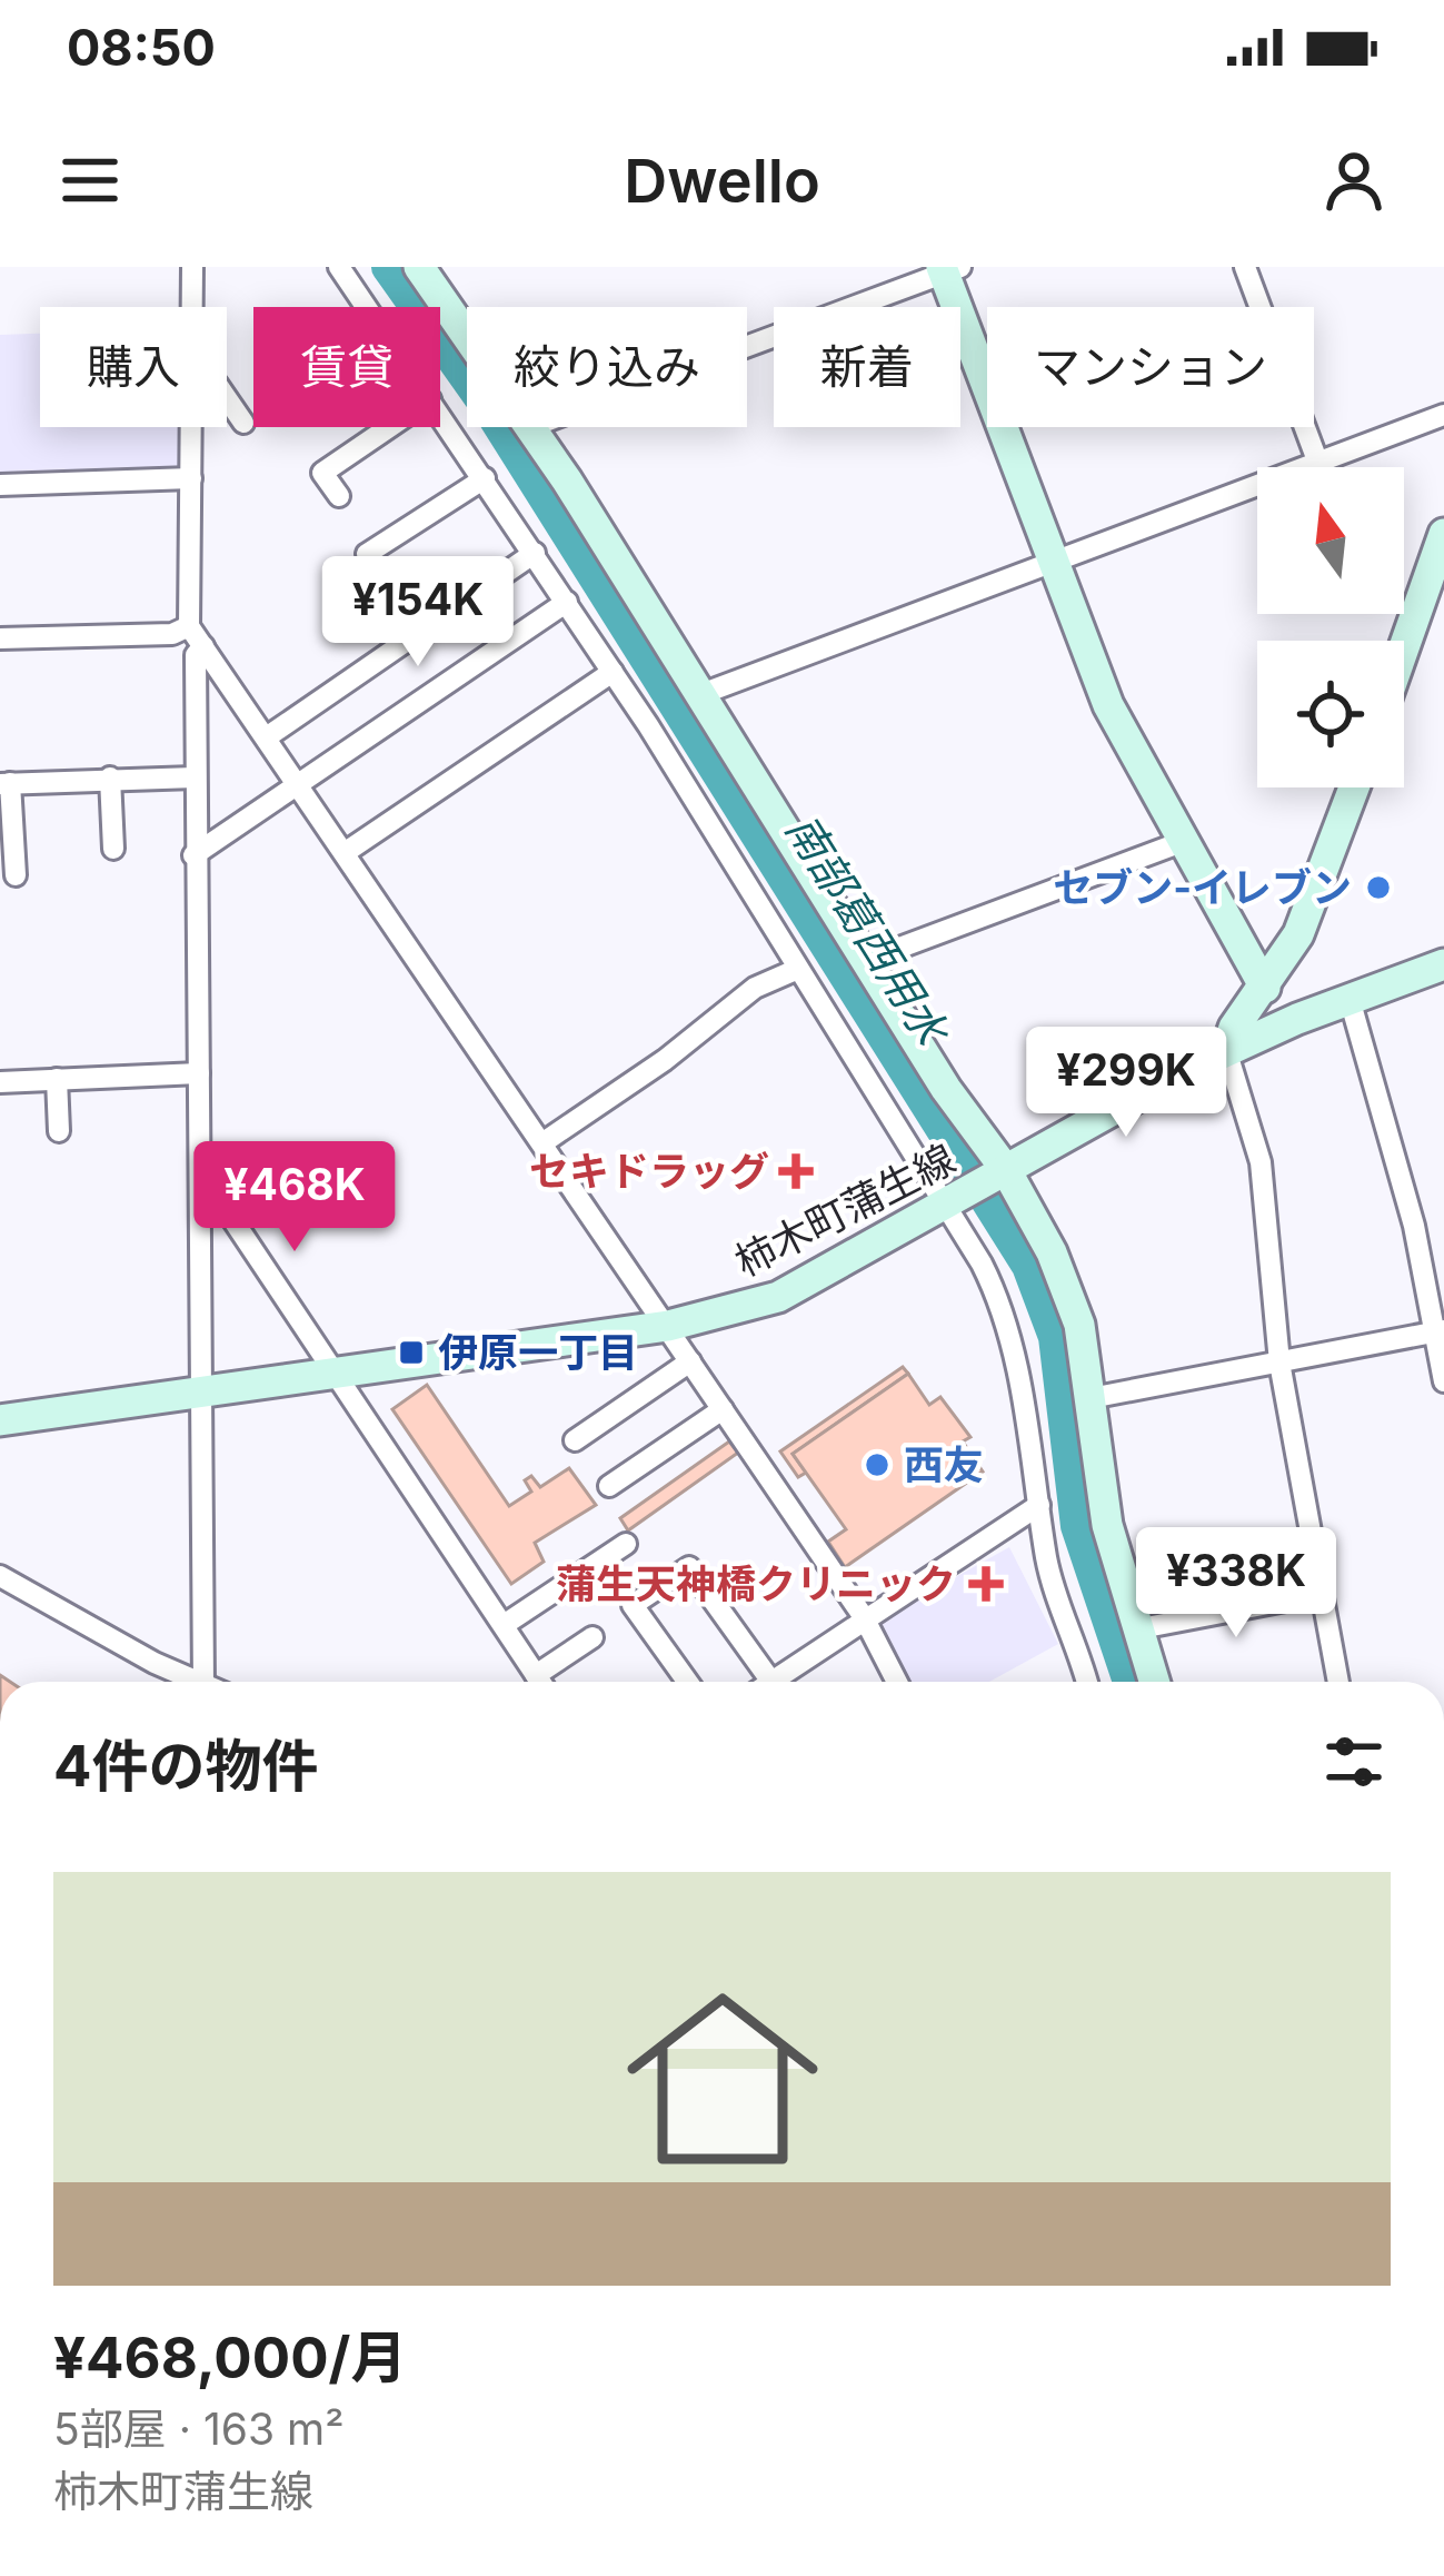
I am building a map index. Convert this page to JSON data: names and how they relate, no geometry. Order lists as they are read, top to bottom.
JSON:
{
  "streets": {
    "street": ["柿木町蒲生線"]
  },
  "water": ["南部葛西用水"],
  "places": {
    "other": ["セブン-イレブン", "西友"],
    "health": ["セキドラッグ", "蒲生天神橋クリニック"],
    "transit": ["伊原一丁目"]
  },
  "north": "top",
  "page": {
    "status": "08:50",
    "header": "Dwello",
    "chip": [
      "購入",
      "賃貸",
      "絞り込み",
      "新着",
      "マンション"
    ],
    "price": [
      "¥154K",
      "¥299K",
      "¥468K",
      "¥338K"
    ],
    "heading": "4件の物件",
    "list": [
      {
        "name": "¥468,000/月",
        "note": "5部屋 · 163 m² · 柿木町蒲生線"
      }
    ]
  }
}
